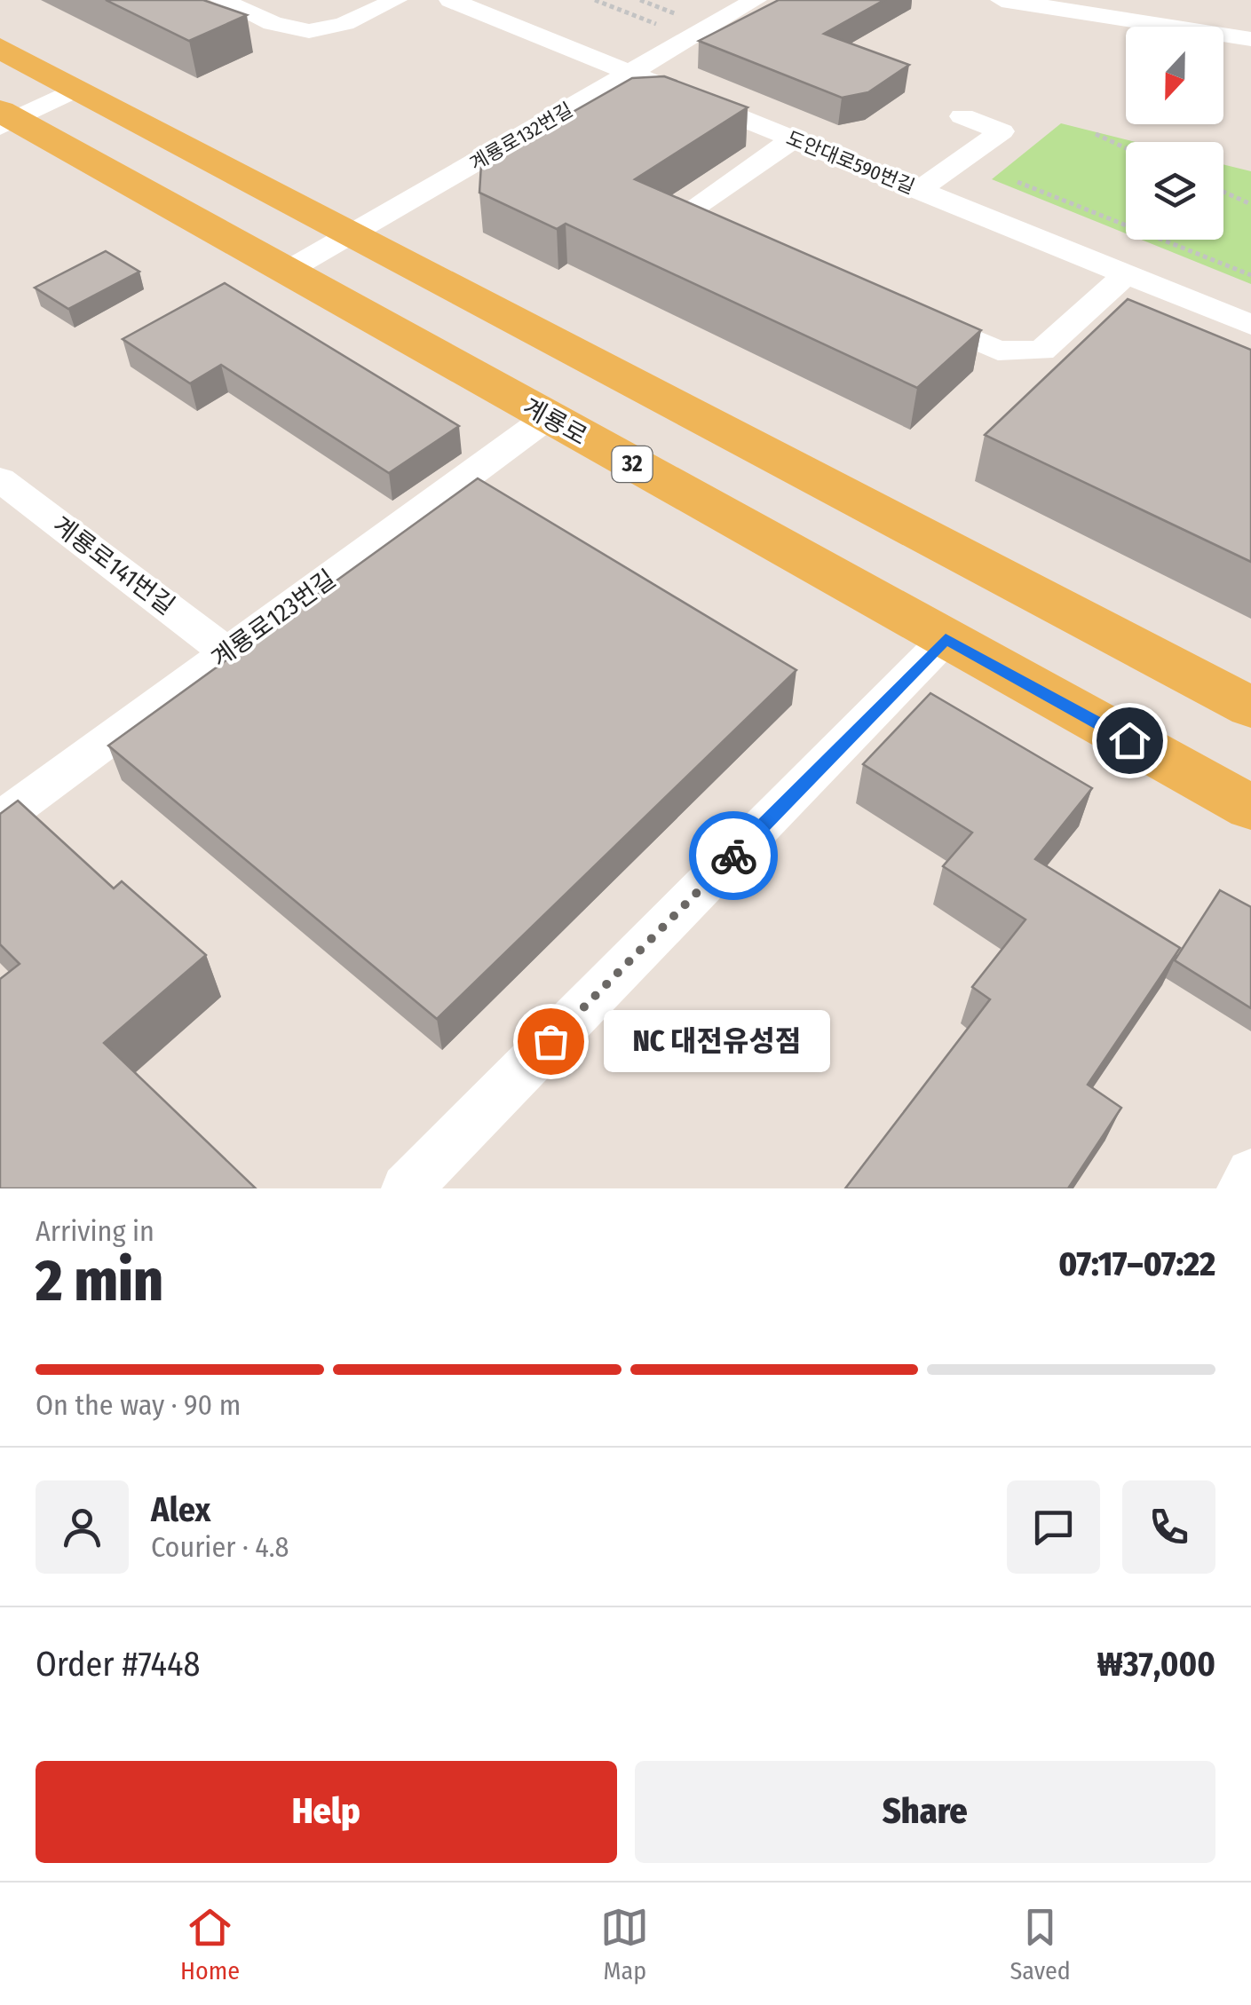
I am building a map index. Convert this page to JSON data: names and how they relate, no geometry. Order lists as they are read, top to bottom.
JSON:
{
  "streets": {
    "main road": ["계룡로", "32"],
    "street": [
      "계룡로132번길",
      "도안대로590번길",
      "계룡로141번길",
      "계룡로123번길"
    ]
  },
  "crossings": [
    ["계룡로132번길", "도안대로590번길"],
    ["계룡로132번길", "계룡로"],
    ["계룡로", "계룡로123번길"],
    ["계룡로141번길", "계룡로123번길"]
  ],
  "places": ["NC 대전유성점"],
  "north": "bottom",
  "page": {
    "bubble": "NC 대전유성점",
    "heading": ["2 min", "Arriving in", "07:17–07:22"],
    "panel": [
      "Alex",
      "Courier · 4.8",
      "Order #7448",
      "₩37,000"
    ],
    "bar": "On the way · 90 m",
    "buttons": ["Help", "Share"],
    "tabs": ["Home", "Map", "Saved"]
  }
}
